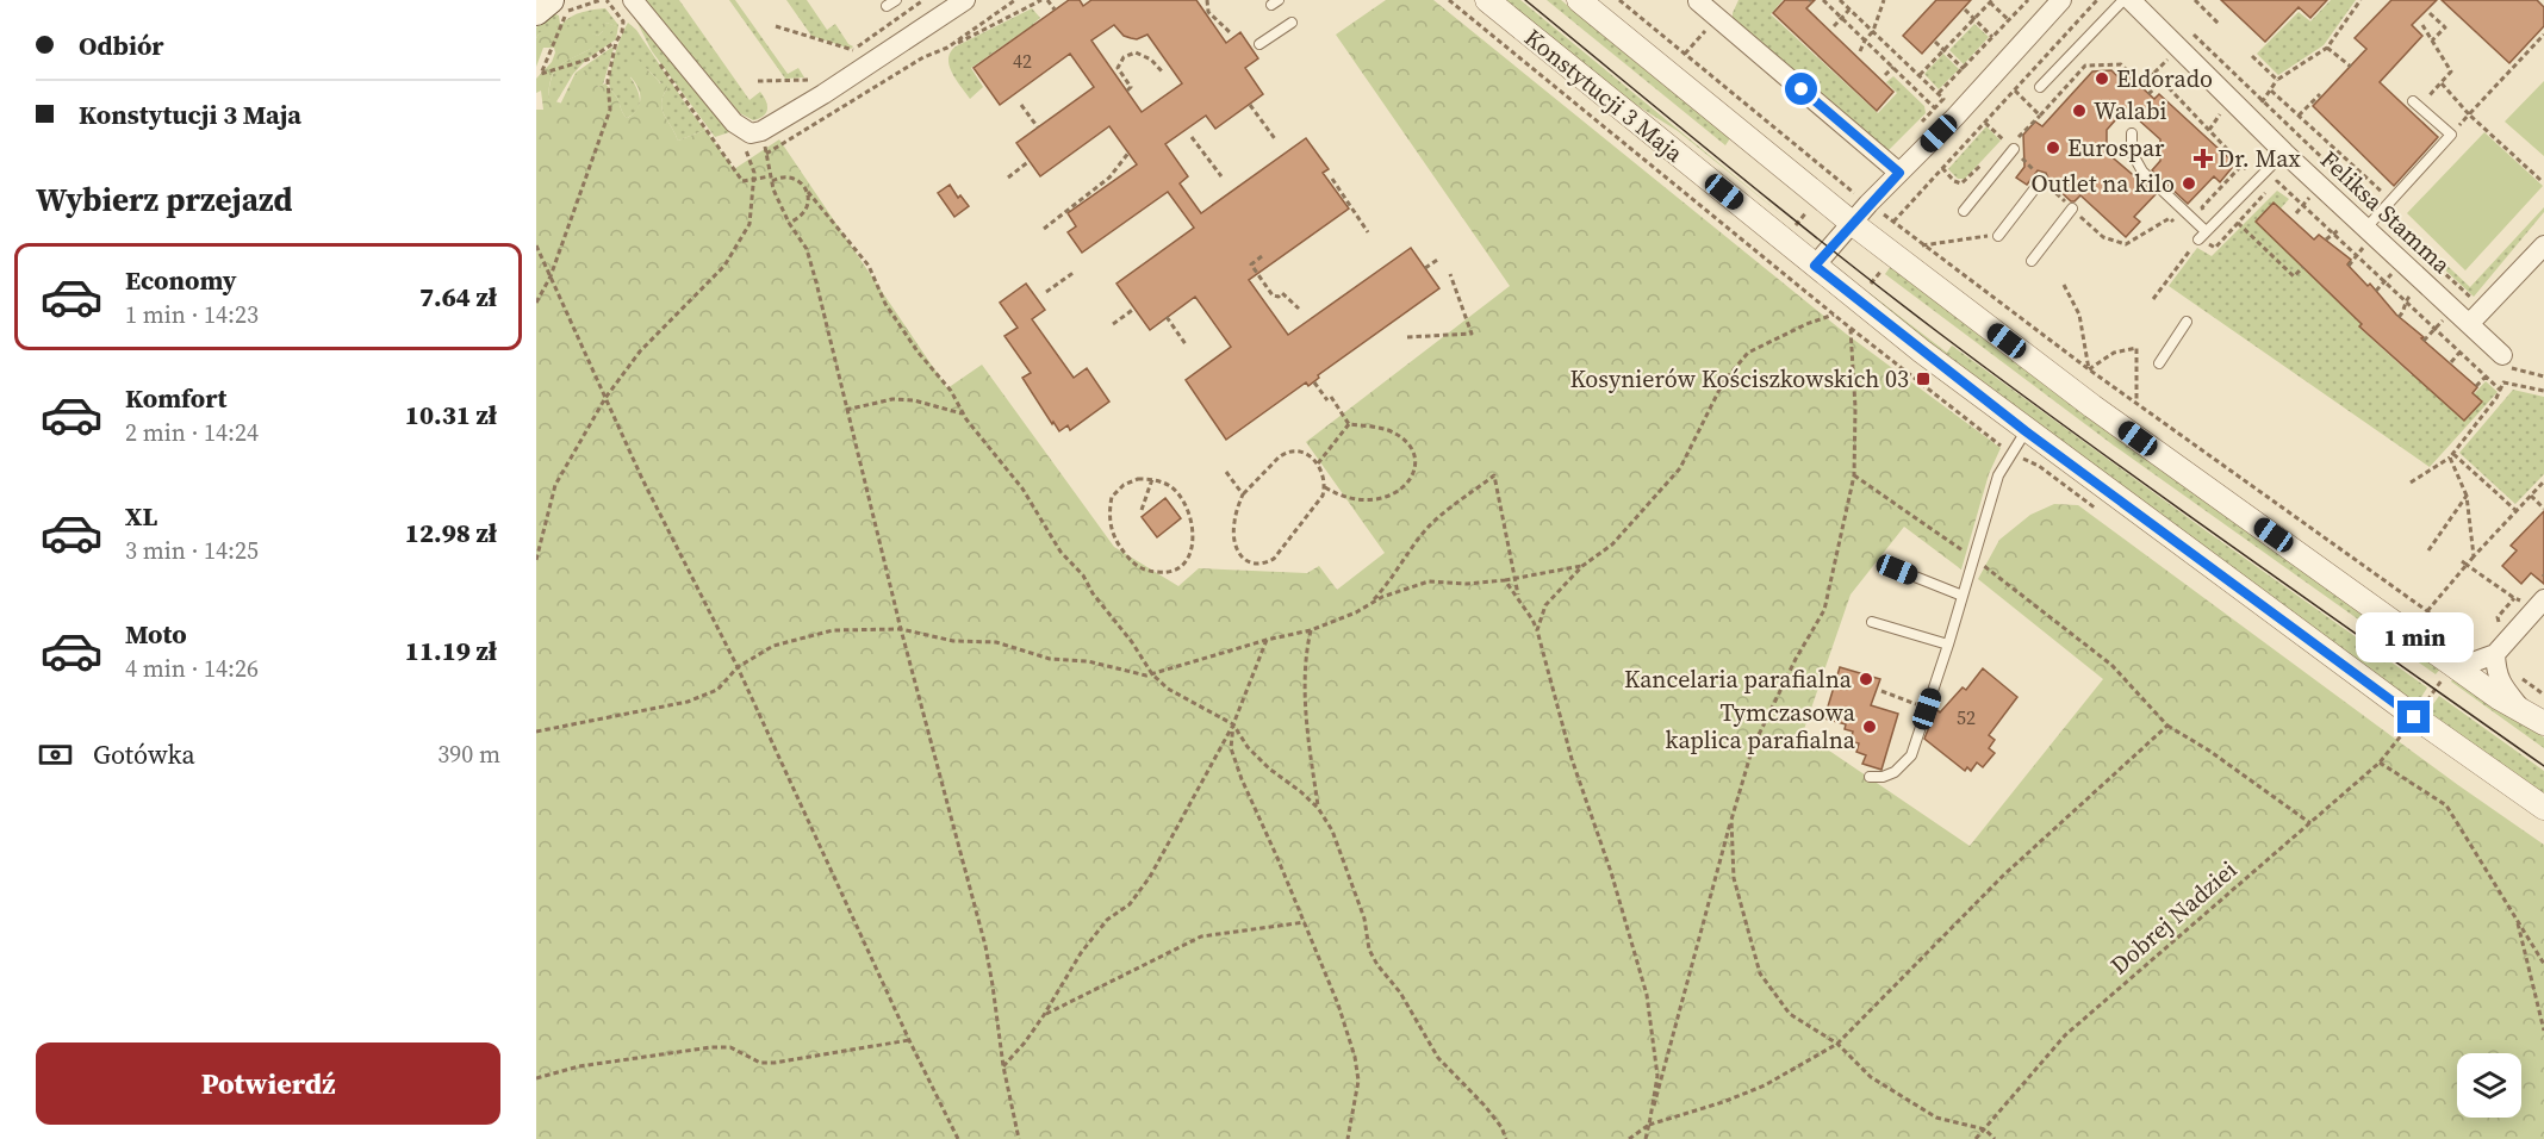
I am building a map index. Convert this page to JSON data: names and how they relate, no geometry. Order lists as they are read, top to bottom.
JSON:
{
  "streets": {
    "street": ["Konstytucji 3 Maja", "Feliksa Stamma"],
    "path": ["Dobrej Nadziei"]
  },
  "crossings": [
    ["Konstytucji 3 Maja", "Dobrej Nadziei"]
  ],
  "places": {
    "other": [
      "Eldorado",
      "Walabi",
      "Eurospar",
      "Outlet na kilo",
      "Kancelaria parafialna",
      "Tymczasowa kaplica parafialna"
    ],
    "health": ["Dr. Max"],
    "transit": ["Kosynierów Kościszkowskich 03"]
  },
  "house_numbers": ["42", "52"],
  "page": {
    "banner": ["Odbiór", "Konstytucji 3 Maja"],
    "heading": "Wybierz przejazd",
    "list": [
      {
        "name": "Economy",
        "note": "1 min · 14:23",
        "value": "7.64 zł"
      },
      {
        "name": "Komfort",
        "note": "2 min · 14:24",
        "value": "10.31 zł"
      },
      {
        "name": "XL",
        "note": "3 min · 14:25",
        "value": "12.98 zł"
      },
      {
        "name": "Moto",
        "note": "4 min · 14:26",
        "value": "11.19 zł"
      }
    ],
    "bubble": "1 min",
    "pay": ["Gotówka", "390 m"],
    "buttons": "Potwierdź"
  }
}
